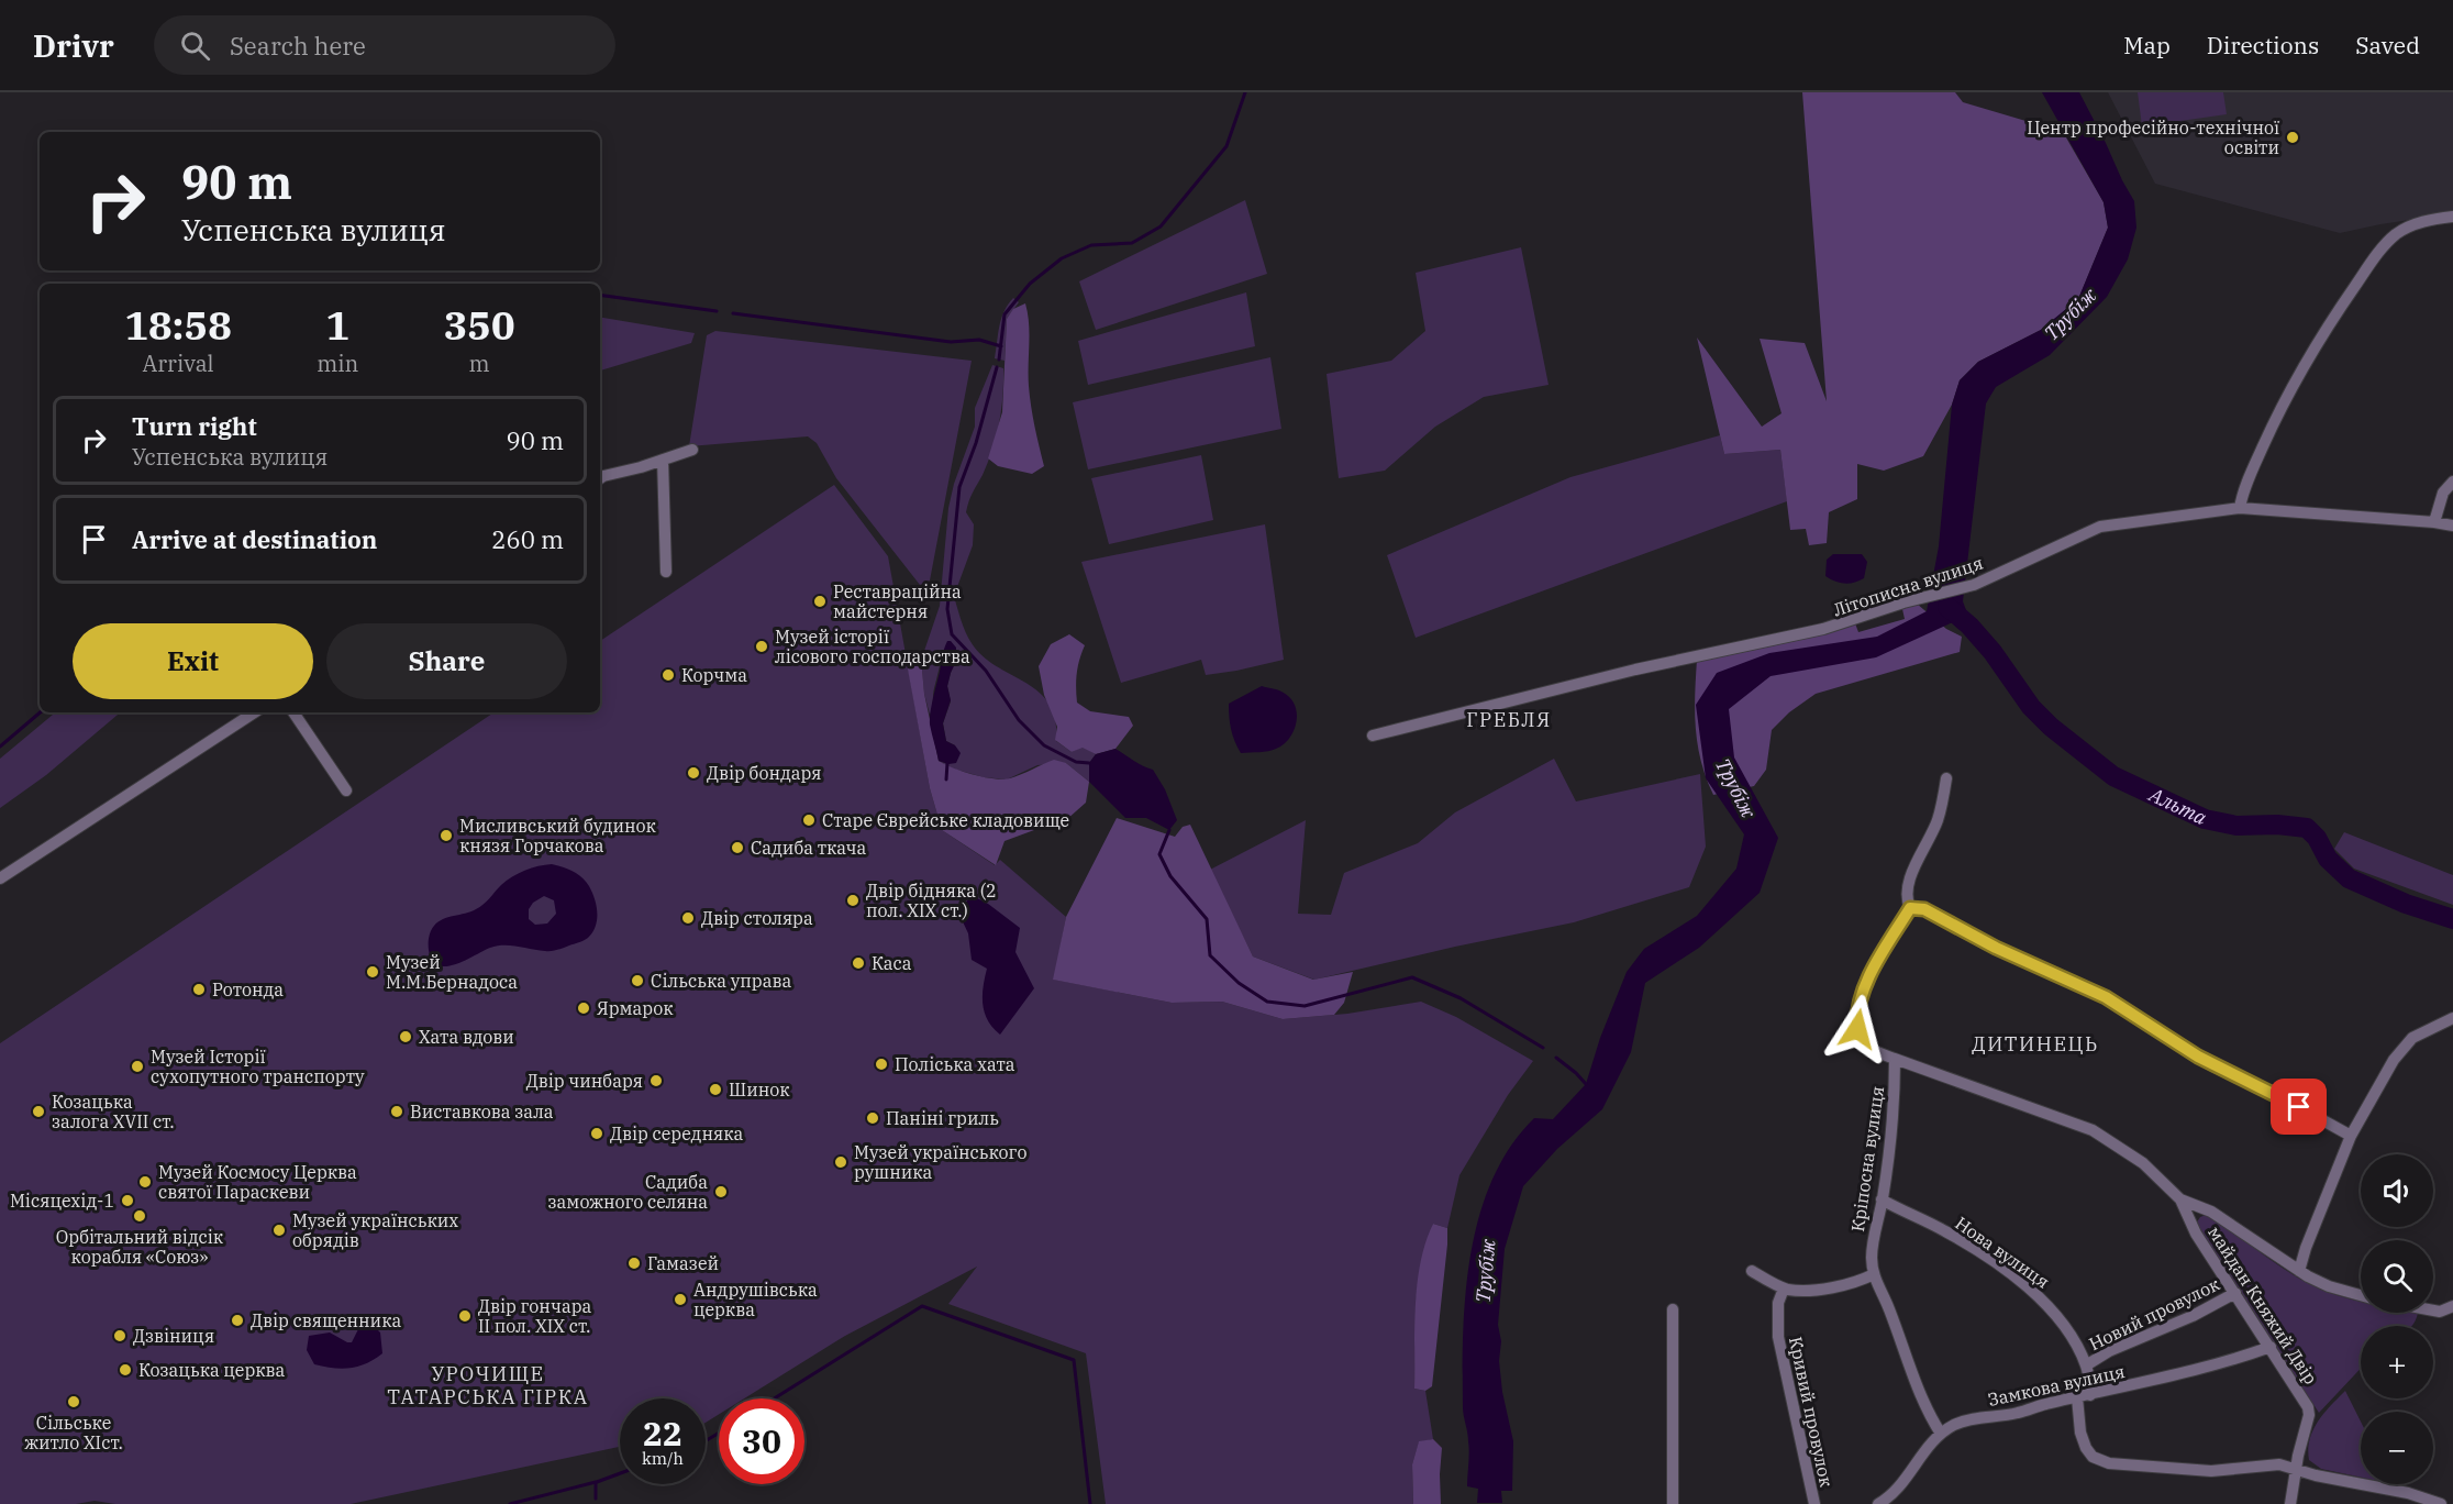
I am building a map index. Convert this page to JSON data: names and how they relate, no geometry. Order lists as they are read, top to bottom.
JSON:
{
  "streets": {
    "street": [
      "Літописна вулиця",
      "Кріпосна вулиця",
      "Нова вулиця",
      "майдан Княжий Двір",
      "Новий провулок",
      "Замкова вулиця",
      "Кривий провулок"
    ]
  },
  "crossings": [
    ["Кріпосна вулиця", "Нова вулиця"],
    ["Кріпосна вулиця", "Замкова вулиця"],
    ["Нова вулиця", "Новий провулок"],
    ["Нова вулиця", "Замкова вулиця"],
    ["майдан Княжий Двір", "Новий провулок"],
    ["майдан Княжий Двір", "Замкова вулиця"]
  ],
  "districts": ["ГРЕБЛЯ", "ДИТИНЕЦЬ", "УРОЧИЩЕ ТАТАРСЬКА ГІРКА"],
  "water": ["Трубіж", "Альта"],
  "places": [
    "Центр професійно-технічної освіти",
    "Реставраційна майстерня",
    "Музей історії лісового господарства",
    "Корчма",
    "Двір бондаря",
    "Старе Єврейське кладовище",
    "Мисливський будинок князя Горчакова",
    "Садиба ткача",
    "Двір бідняка (2 пол. XIX ст.)",
    "Двір столяра",
    "Каса",
    "Музей М.М.Бернадоса",
    "Сільська управа",
    "Ротонда",
    "Ярмарок",
    "Хата вдови",
    "Поліська хата",
    "Музей Історії сухопутного транспорту",
    "Двір чинбаря",
    "Шинок",
    "Козацька залога XVII ст.",
    "Виставкова зала",
    "Паніні гриль",
    "Двір середняка",
    "Музей українського рушника",
    "Музей Космосу Церква святої Параскеви",
    "Садиба заможного селяна",
    "Місяцехід-1",
    "Орбітальний відсік корабля «Союз»",
    "Музей українських обрядів",
    "Гамазей",
    "Андрушівська церква",
    "Двір гончара II пол. XIX ст.",
    "Двір священника",
    "Дзвіниця",
    "Козацька церква",
    "Сільське житло ХІст."
  ],
  "page": {
    "header": "Drivr",
    "search": "Search here",
    "nav": ["Map", "Directions", "Saved"],
    "turn": ["90 m", "Успенська вулиця"],
    "eta": [
      "18:58",
      "Arrival",
      "1",
      "min",
      "350",
      "m"
    ],
    "list": [
      {
        "name": "Turn right",
        "note": "Успенська вулиця",
        "value": "90 m"
      },
      {
        "name": "Arrive at destination",
        "value": "260 m"
      }
    ],
    "buttons": ["Exit", "Share"],
    "map_buttons": ["+", "−"],
    "speed": "22 km/h",
    "limit": "30"
  }
}
